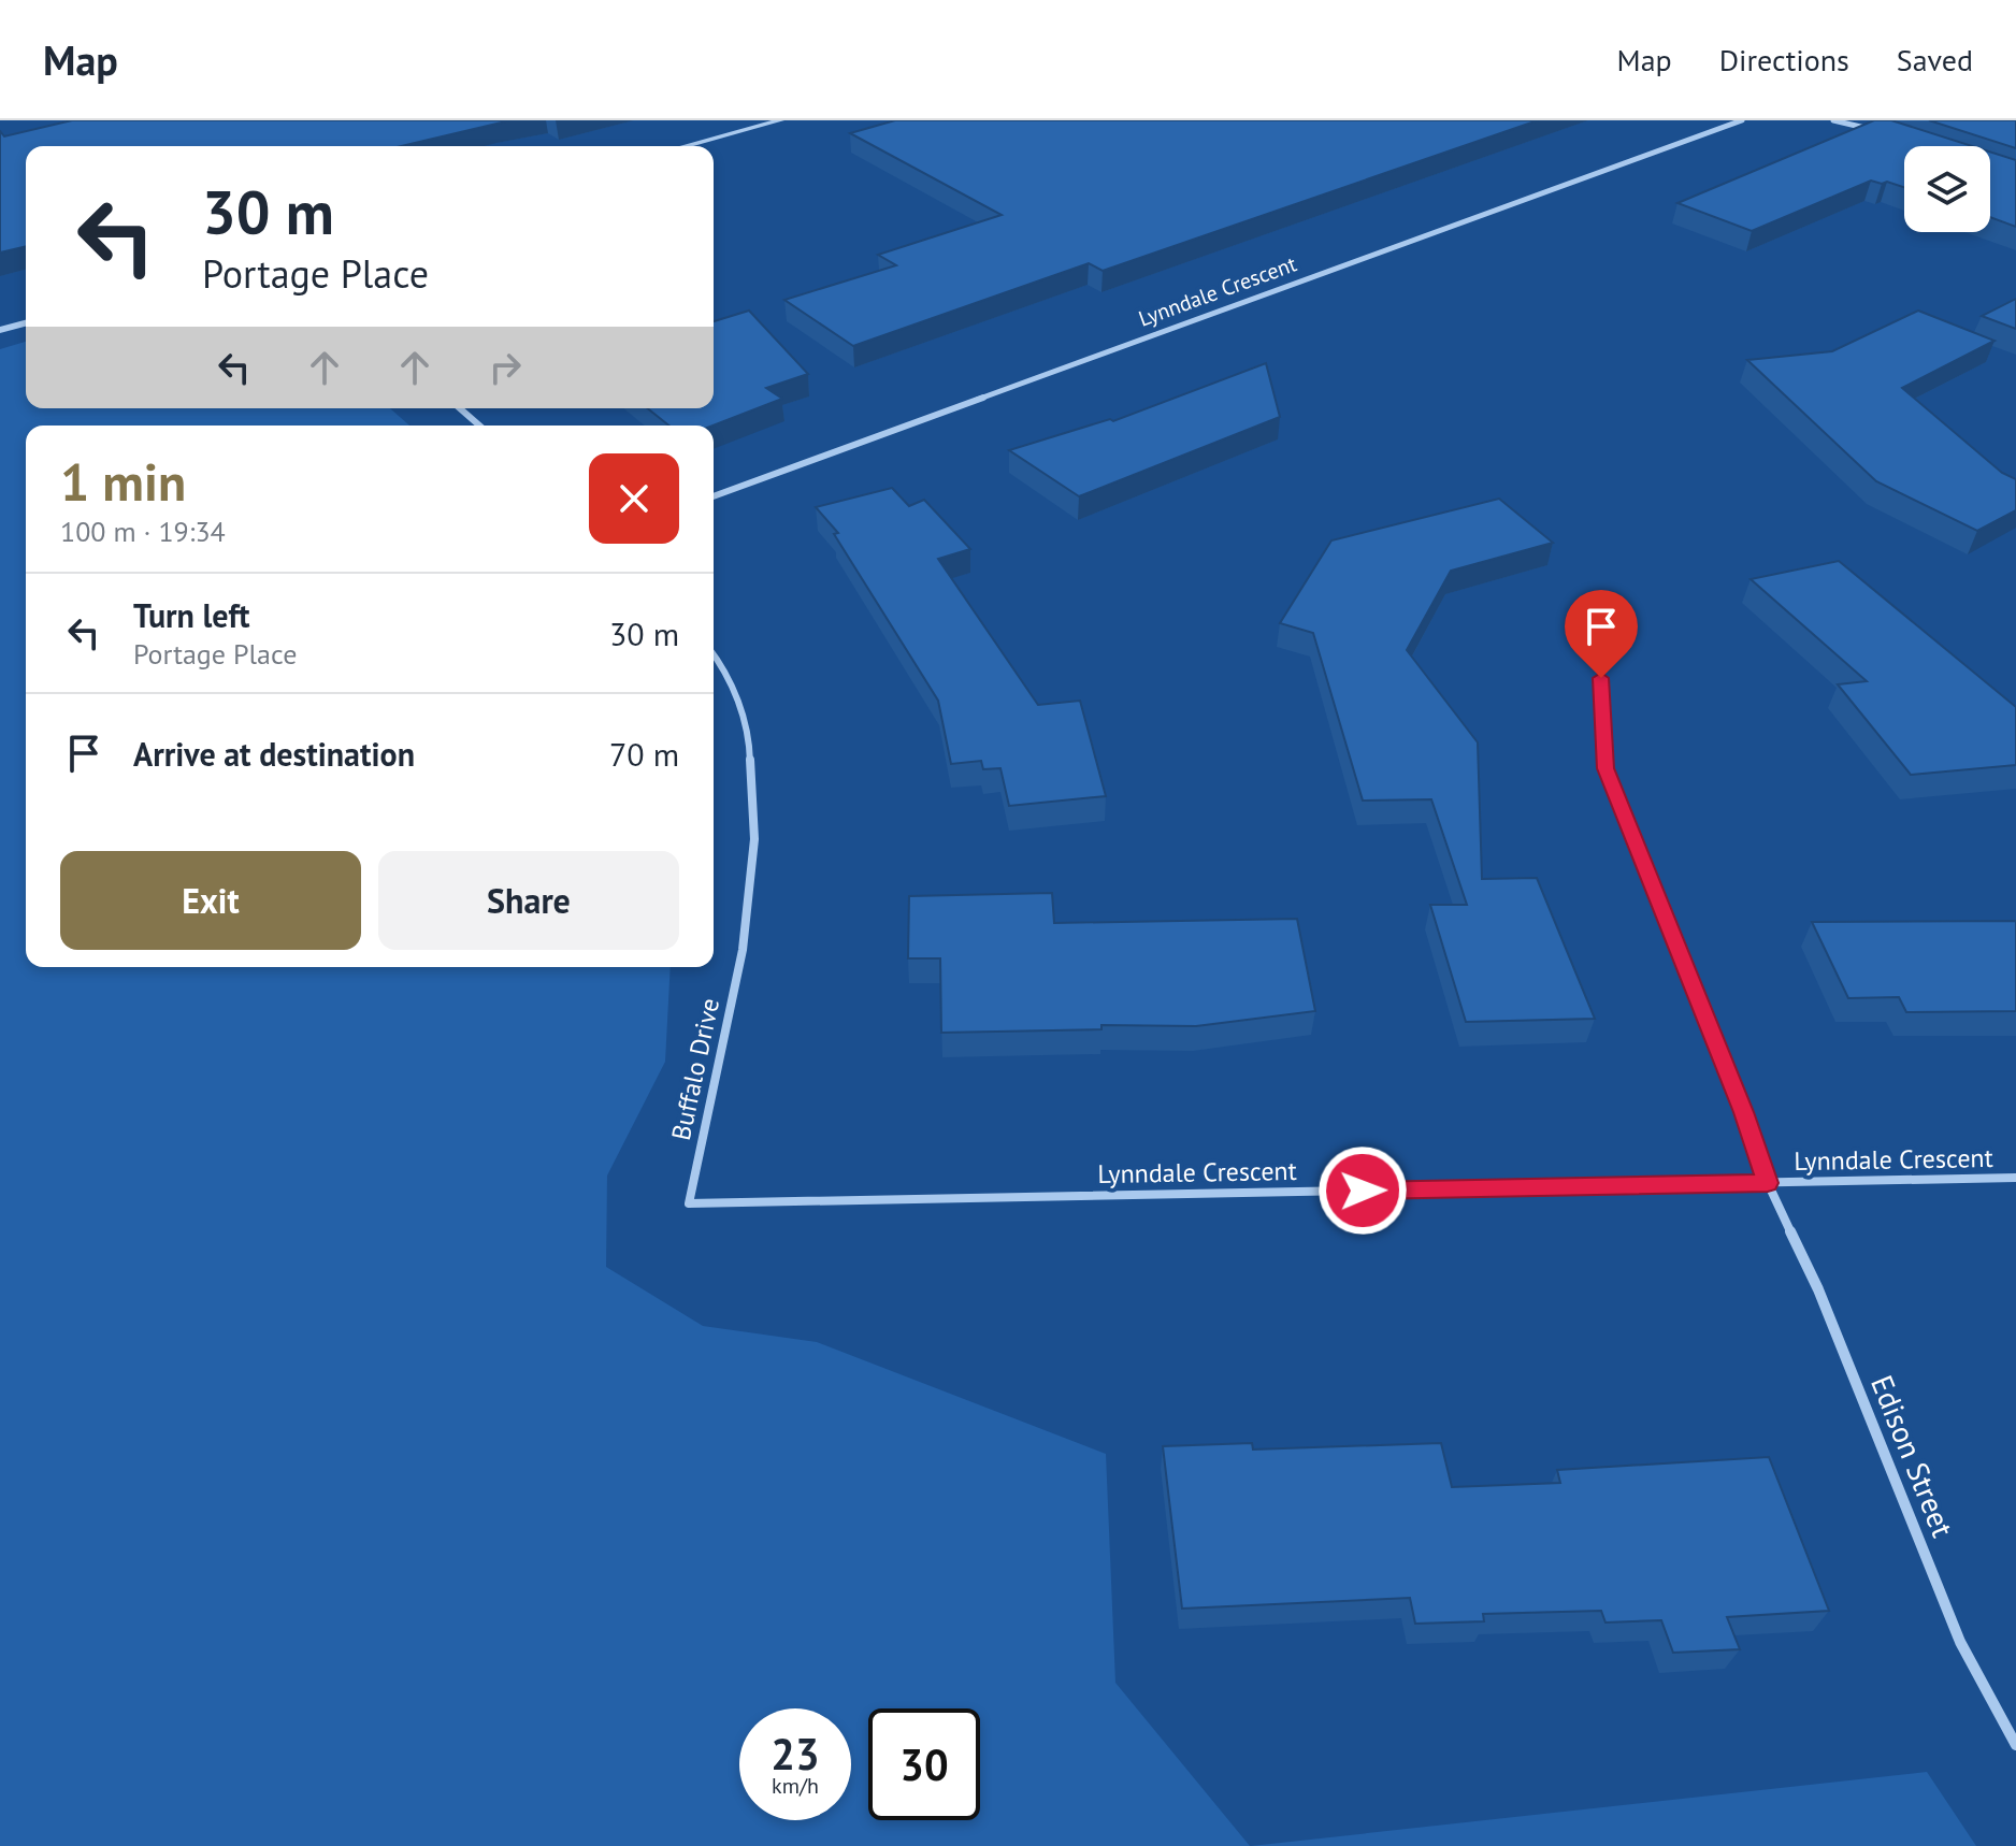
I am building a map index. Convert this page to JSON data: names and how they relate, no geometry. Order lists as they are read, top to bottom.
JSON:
{
  "streets": {
    "street": ["Lynndale Crescent", "Buffalo Drive", "Edison Street"]
  },
  "crossings": [
    ["Lynndale Crescent", "Buffalo Drive"],
    ["Lynndale Crescent", "Edison Street"]
  ],
  "page": {
    "header": "Map",
    "nav": ["Map", "Directions", "Saved"],
    "turn": ["30 m", "Portage Place"],
    "heading": ["1 min", "100 m · 19:34"],
    "list": [
      {
        "name": "Turn left",
        "note": "Portage Place",
        "value": "30 m"
      },
      {
        "name": "Arrive at destination",
        "value": "70 m"
      }
    ],
    "buttons": ["Exit", "Share"],
    "speed": "23 km/h",
    "limit": "30"
  }
}
